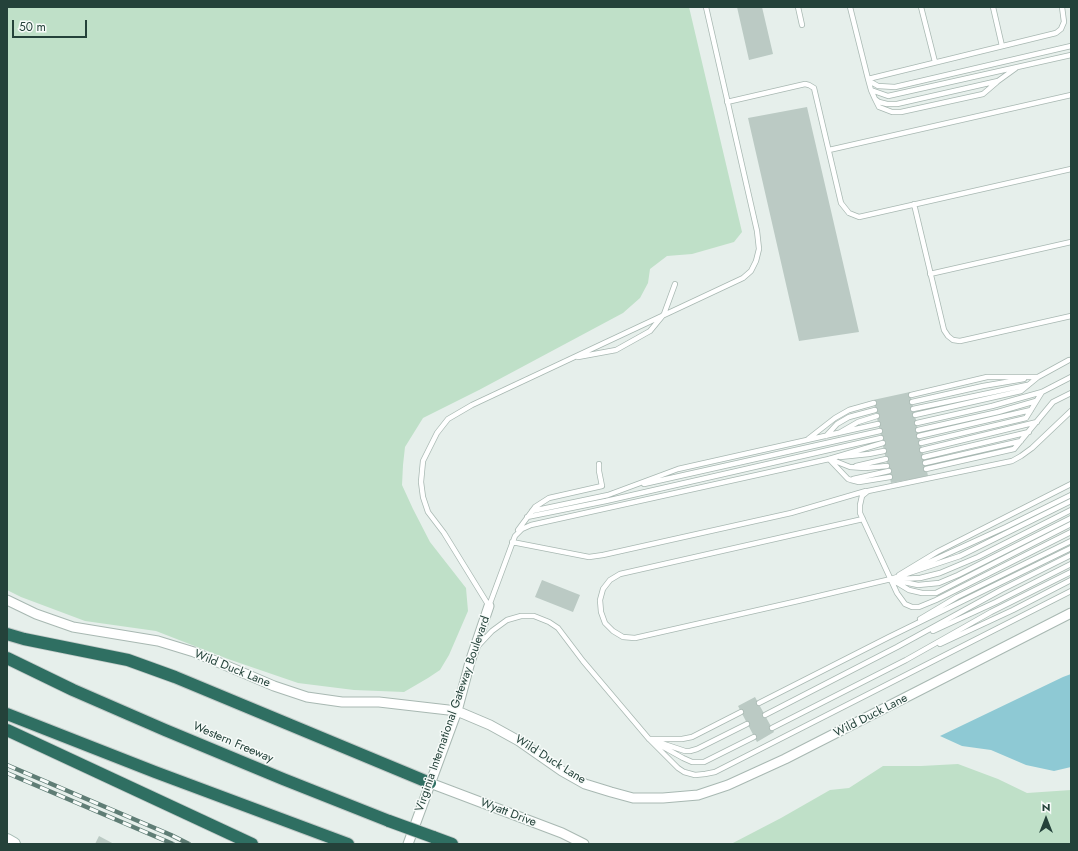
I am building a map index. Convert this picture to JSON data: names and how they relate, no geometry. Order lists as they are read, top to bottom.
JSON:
{
  "streets": {
    "highway": ["Western Freeway"],
    "street": ["Wild Duck Lane", "Virginia International Gateway Boulevard", "Wyatt Drive"]
  },
  "crossings": [
    ["Wild Duck Lane", "Virginia International Gateway Boulevard"],
    ["Virginia International Gateway Boulevard", "Wyatt Drive"]
  ],
  "scale_bar": "50 m",
  "north": "top"
}
